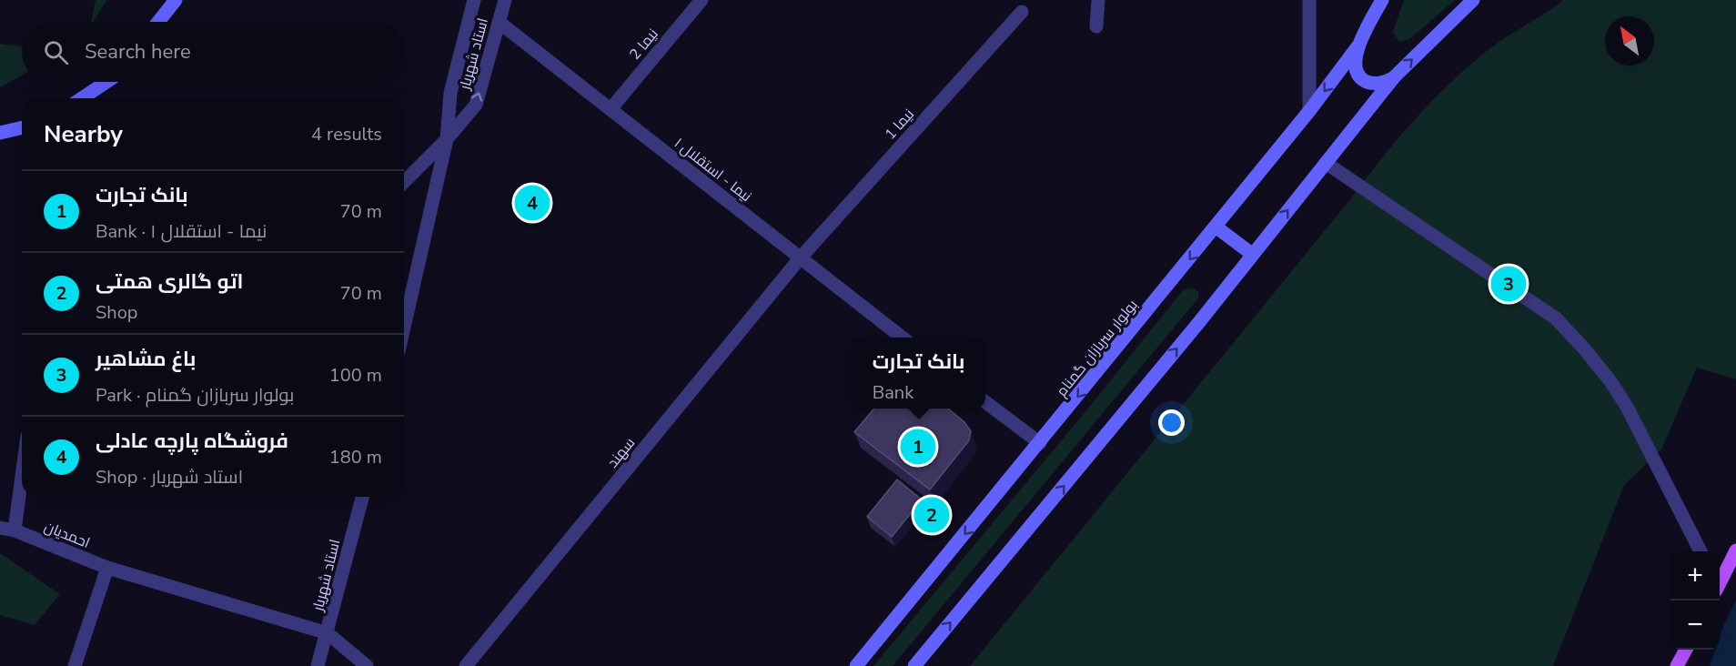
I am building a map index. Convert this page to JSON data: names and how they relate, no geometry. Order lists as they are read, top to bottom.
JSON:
{
  "streets": {
    "main road": ["بولوار سربازان گمنام"],
    "street": [
      "نیما 2",
      "استاد شهریار",
      "نیما 1",
      "نیما - استقلال ۱",
      "سهند",
      "احمدیان"
    ]
  },
  "crossings": [
    ["نیما 2", "نیما - استقلال ۱"],
    ["استاد شهریار", "نیما - استقلال ۱"],
    ["استاد شهریار", "احمدیان"],
    ["نیما 1", "نیما - استقلال ۱"],
    ["نیما 1", "سهند"],
    ["نیما - استقلال ۱", "سهند"]
  ],
  "north": "top left",
  "page": {
    "search": "Search here",
    "heading": ["Nearby", "4 results"],
    "list": [
      {
        "mark": "1",
        "name": "بانک تجارت",
        "note": "Bank · نیما - استقلال ۱",
        "value": "70 m"
      },
      {
        "mark": "2",
        "name": "اتو گالری همتی",
        "note": "Shop",
        "value": "70 m"
      },
      {
        "mark": "3",
        "name": "باغ مشاهیر",
        "note": "Park · بولوار سربازان گمنام",
        "value": "100 m"
      },
      {
        "mark": "4",
        "name": "فروشگاه پارچه عادلی",
        "note": "Shop · استاد شهریار",
        "value": "180 m"
      }
    ],
    "pins": [
      "4",
      "3",
      "1",
      "2"
    ],
    "popup": ["بانک تجارت", "Bank"],
    "map_buttons": ["+", "−"]
  }
}
